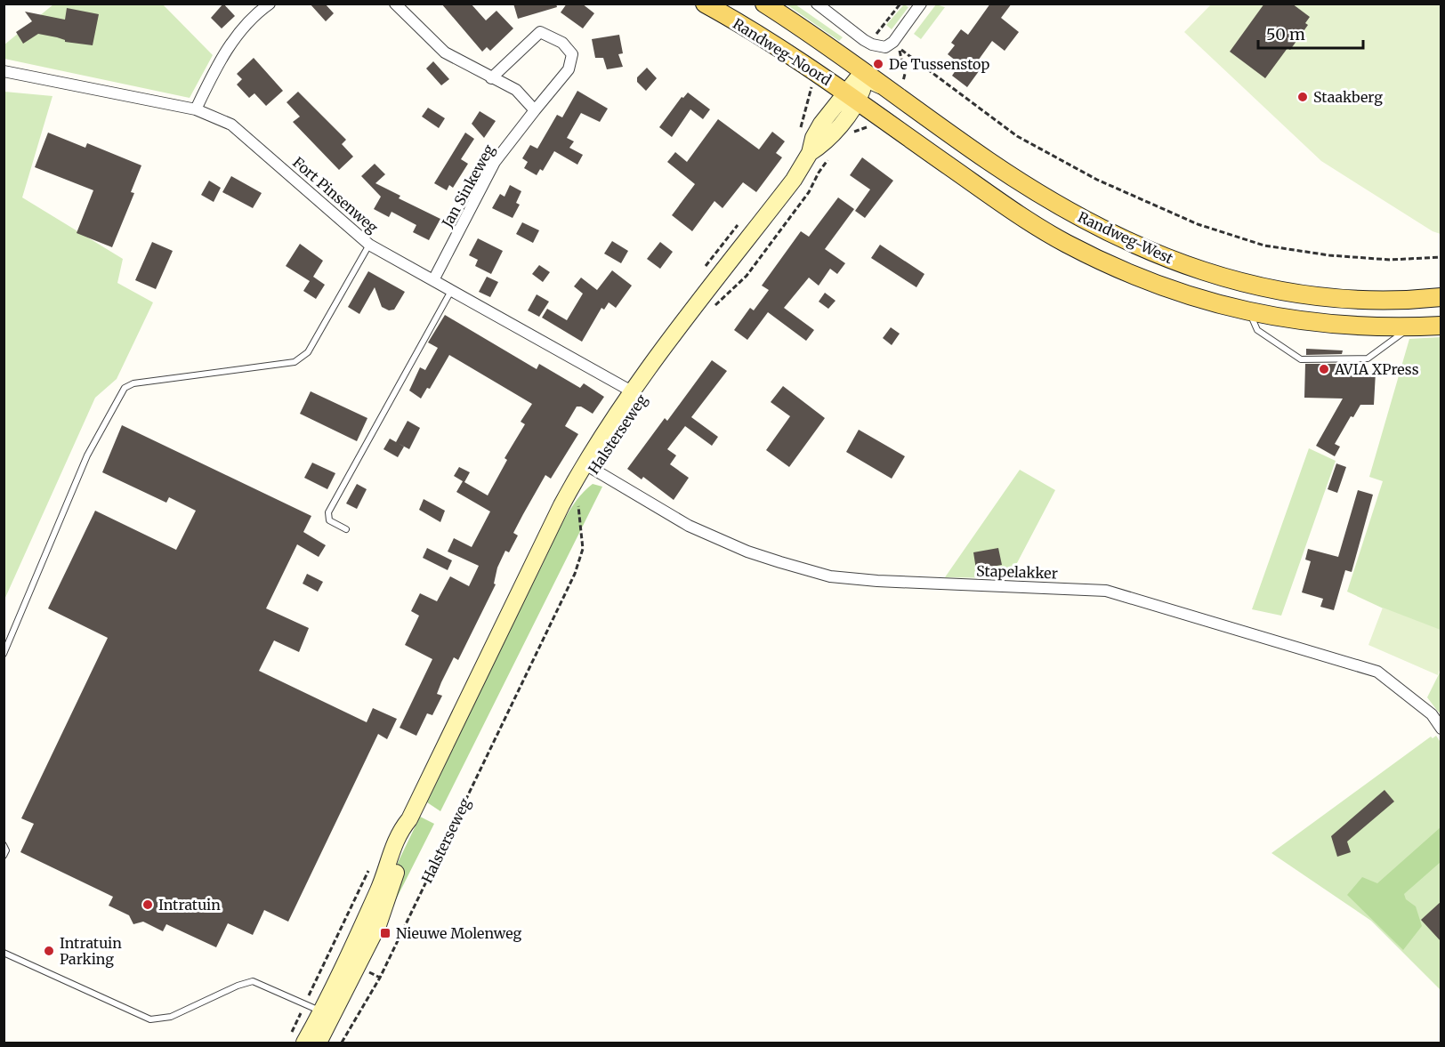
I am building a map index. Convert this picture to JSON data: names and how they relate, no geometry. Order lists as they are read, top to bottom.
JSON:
{
  "streets": {
    "main road": ["Randweg-Noord", "Randweg-West", "Halsterseweg"],
    "street": ["Jan Sinkeweg", "Fort Pinsenweg", "Stapelakker"]
  },
  "crossings": [
    ["Randweg-Noord", "Randweg-West"],
    ["Randweg-Noord", "Halsterseweg"],
    ["Jan Sinkeweg", "Fort Pinsenweg"],
    ["Fort Pinsenweg", "Halsterseweg"],
    ["Randweg-West", "Halsterseweg"],
    ["Halsterseweg", "Stapelakker"]
  ],
  "places": {
    "other": [
      "De Tussenstop",
      "Staakberg",
      "AVIA XPress",
      "Intratuin",
      "Intratuin Parking"
    ],
    "transit": ["Nieuwe Molenweg"]
  },
  "scale_bar": "50 m"
}
